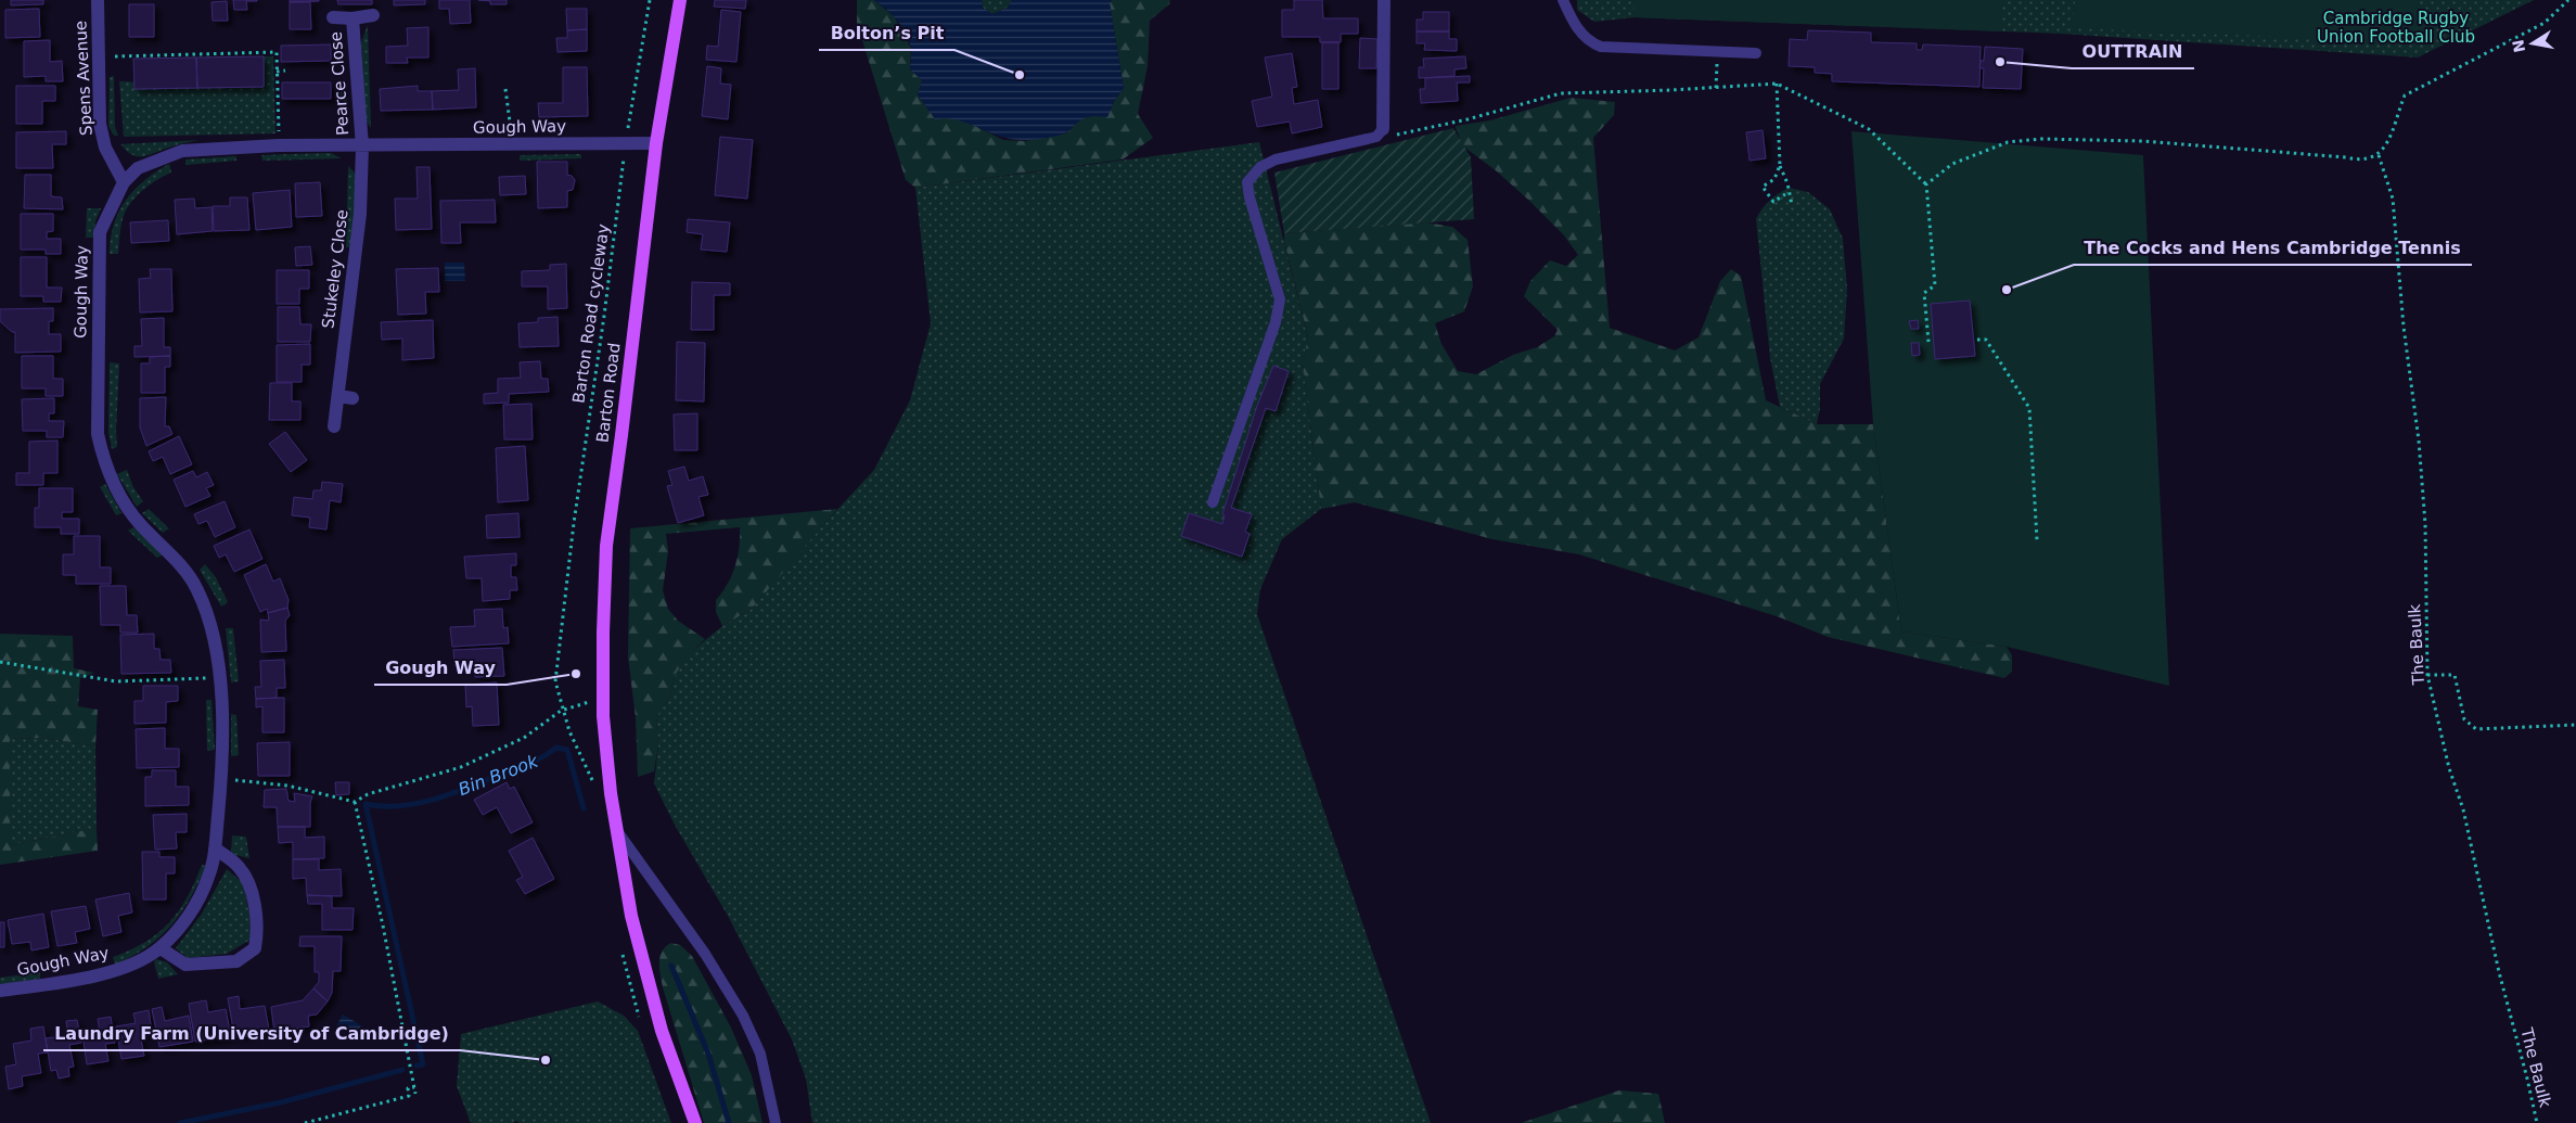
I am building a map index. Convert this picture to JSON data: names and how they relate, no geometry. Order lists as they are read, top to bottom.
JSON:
{
  "streets": {
    "main road": ["Barton Road"],
    "street": [
      "Spens Avenue",
      "Pearce Close",
      "Gough Way",
      "Stukeley Close"
    ],
    "path": ["Barton Road cycleway", "The Baulk"]
  },
  "crossings": [
    ["Spens Avenue", "Gough Way"],
    ["Pearce Close", "Gough Way"],
    ["Pearce Close", "Stukeley Close"],
    ["Gough Way", "Stukeley Close"],
    ["Gough Way", "Barton Road cycleway"],
    ["Gough Way", "Barton Road"]
  ],
  "water": ["Bin Brook"],
  "parks": ["Cambridge Rugby Union Football Club"],
  "places": [
    "OUTTRAIN",
    "Bolton’s Pit",
    "The Cocks and Hens Cambridge Tennis",
    "Gough Way",
    "Laundry Farm (University of Cambridge)"
  ],
  "north": "left"
}
